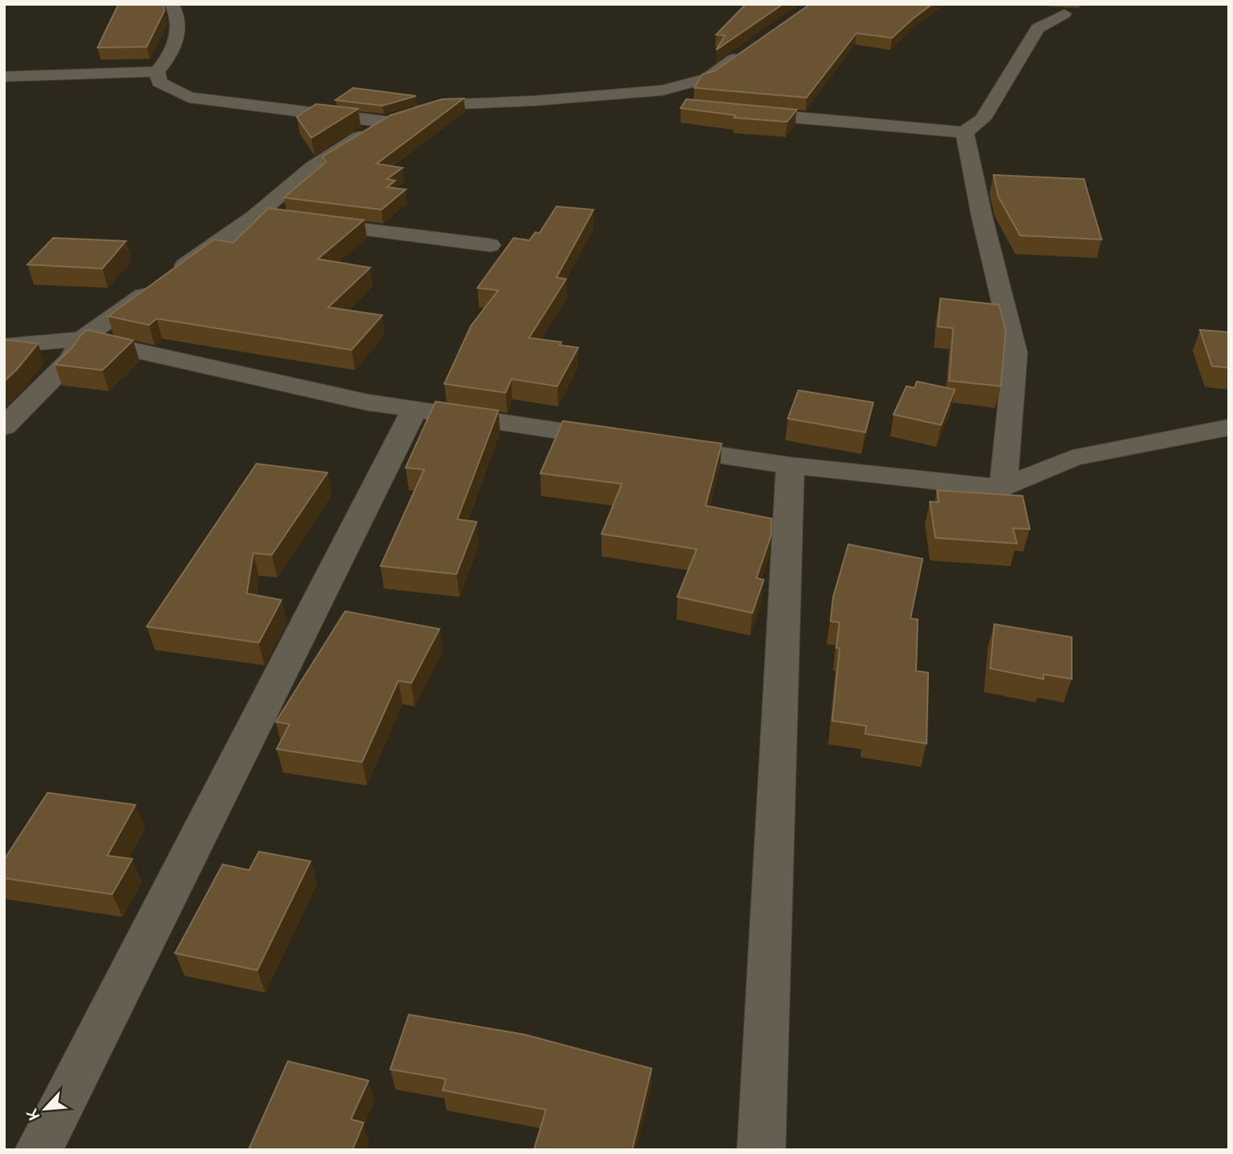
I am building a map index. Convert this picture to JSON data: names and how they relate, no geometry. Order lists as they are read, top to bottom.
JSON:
{
  "north": "bottom left"
}
